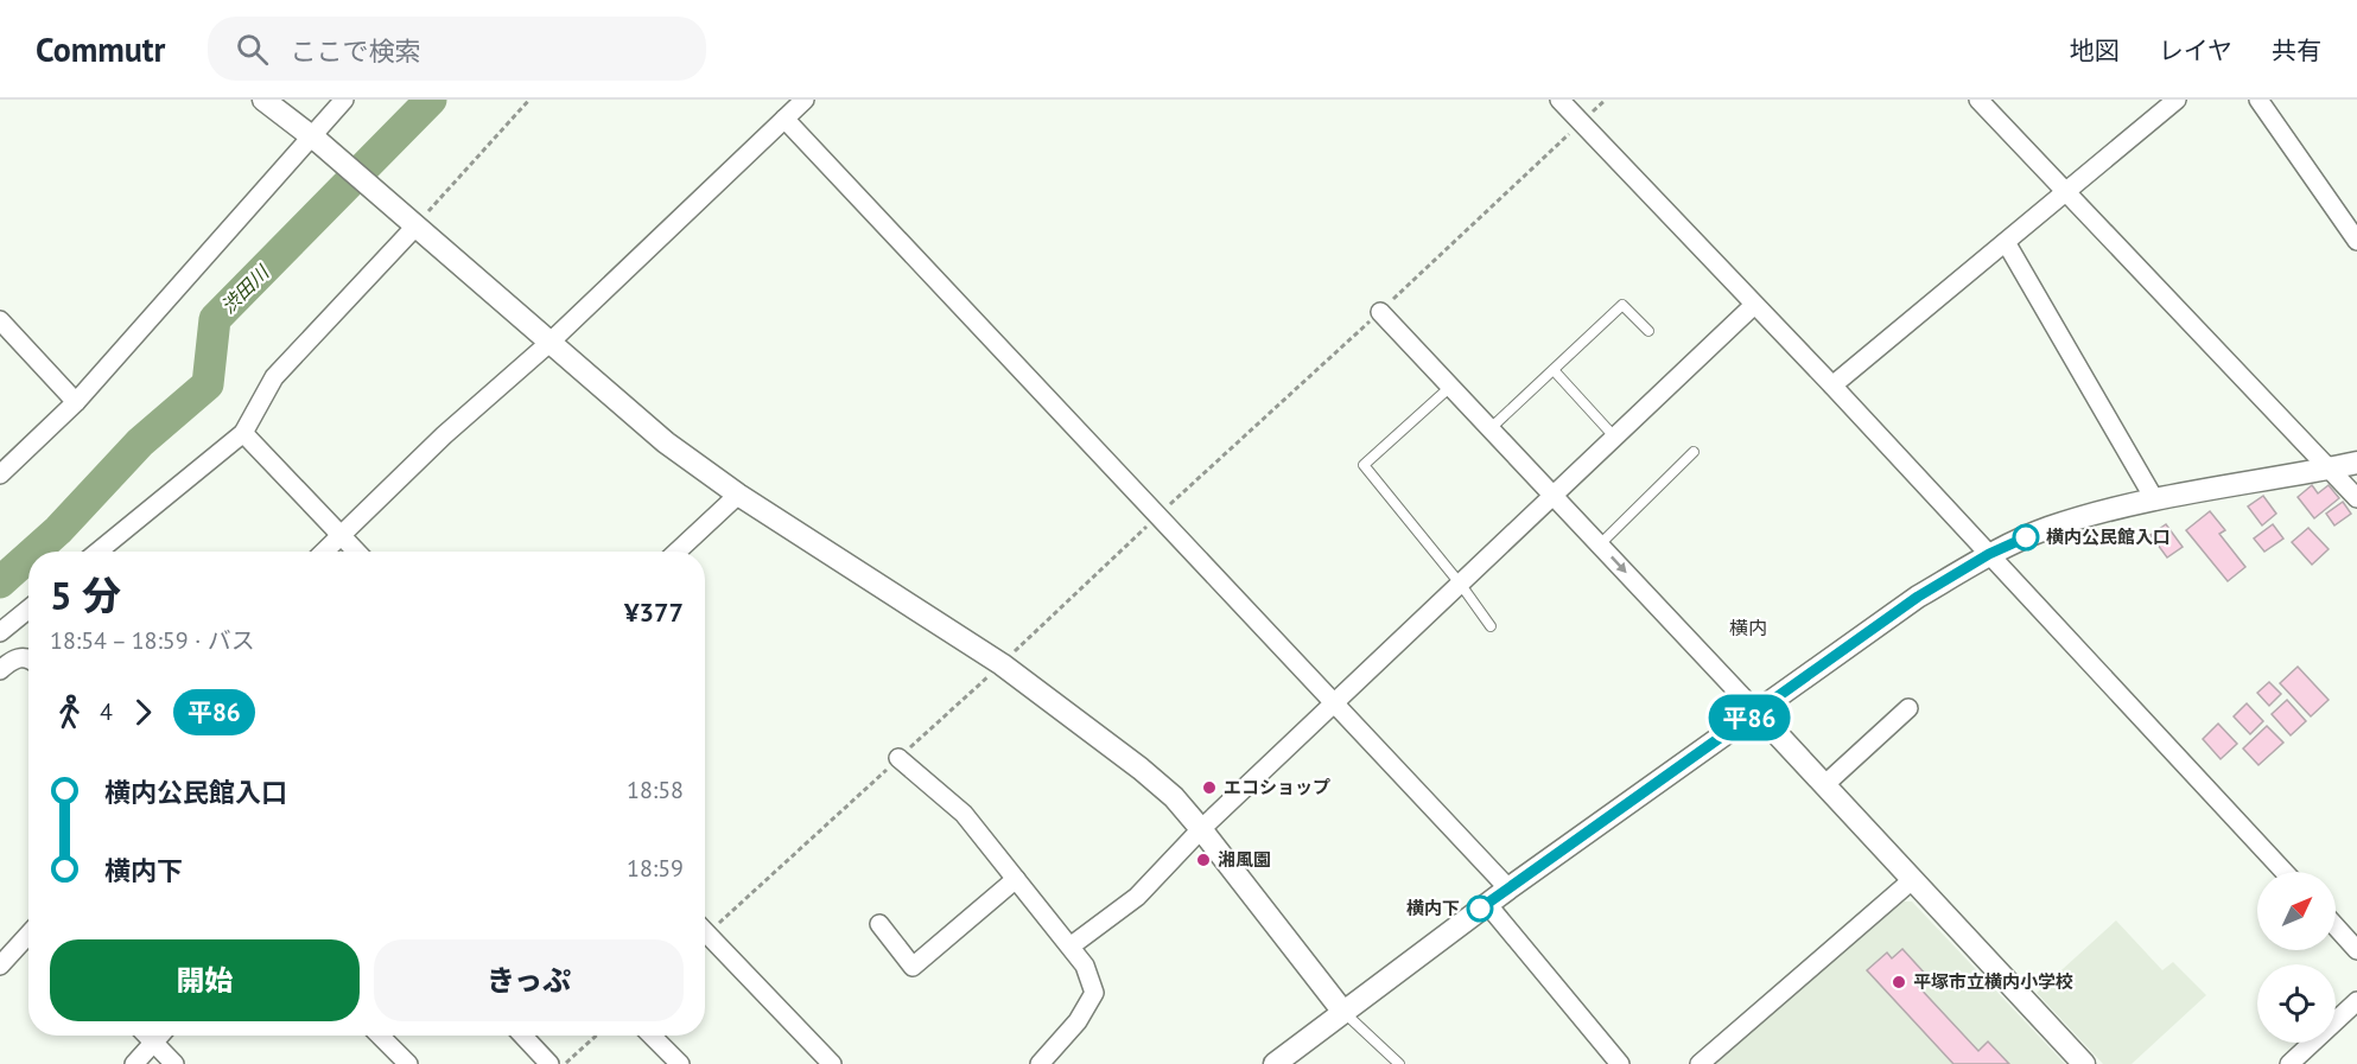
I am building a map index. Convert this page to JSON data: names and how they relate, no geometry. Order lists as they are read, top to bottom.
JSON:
{
  "districts": ["横内"],
  "water": ["渋田川"],
  "places": [
    "横内公民館入口",
    "エコショップ",
    "湘風園",
    "横内下",
    "平塚市立横内小学校"
  ],
  "lines": ["bus line 平86"],
  "north": "top right",
  "page": {
    "header": "Commutr",
    "search": "ここで検索",
    "nav": ["地図", "レイヤ", "共有"],
    "on_map": "平86",
    "heading": ["5 分", "18:54 – 18:59 · バス", "¥377"],
    "legs": ["4", "平86"],
    "list": [
      {
        "name": "横内公民館入口",
        "value": "18:58"
      },
      {
        "name": "横内下",
        "value": "18:59"
      }
    ],
    "buttons": ["開始", "きっぷ"]
  }
}
